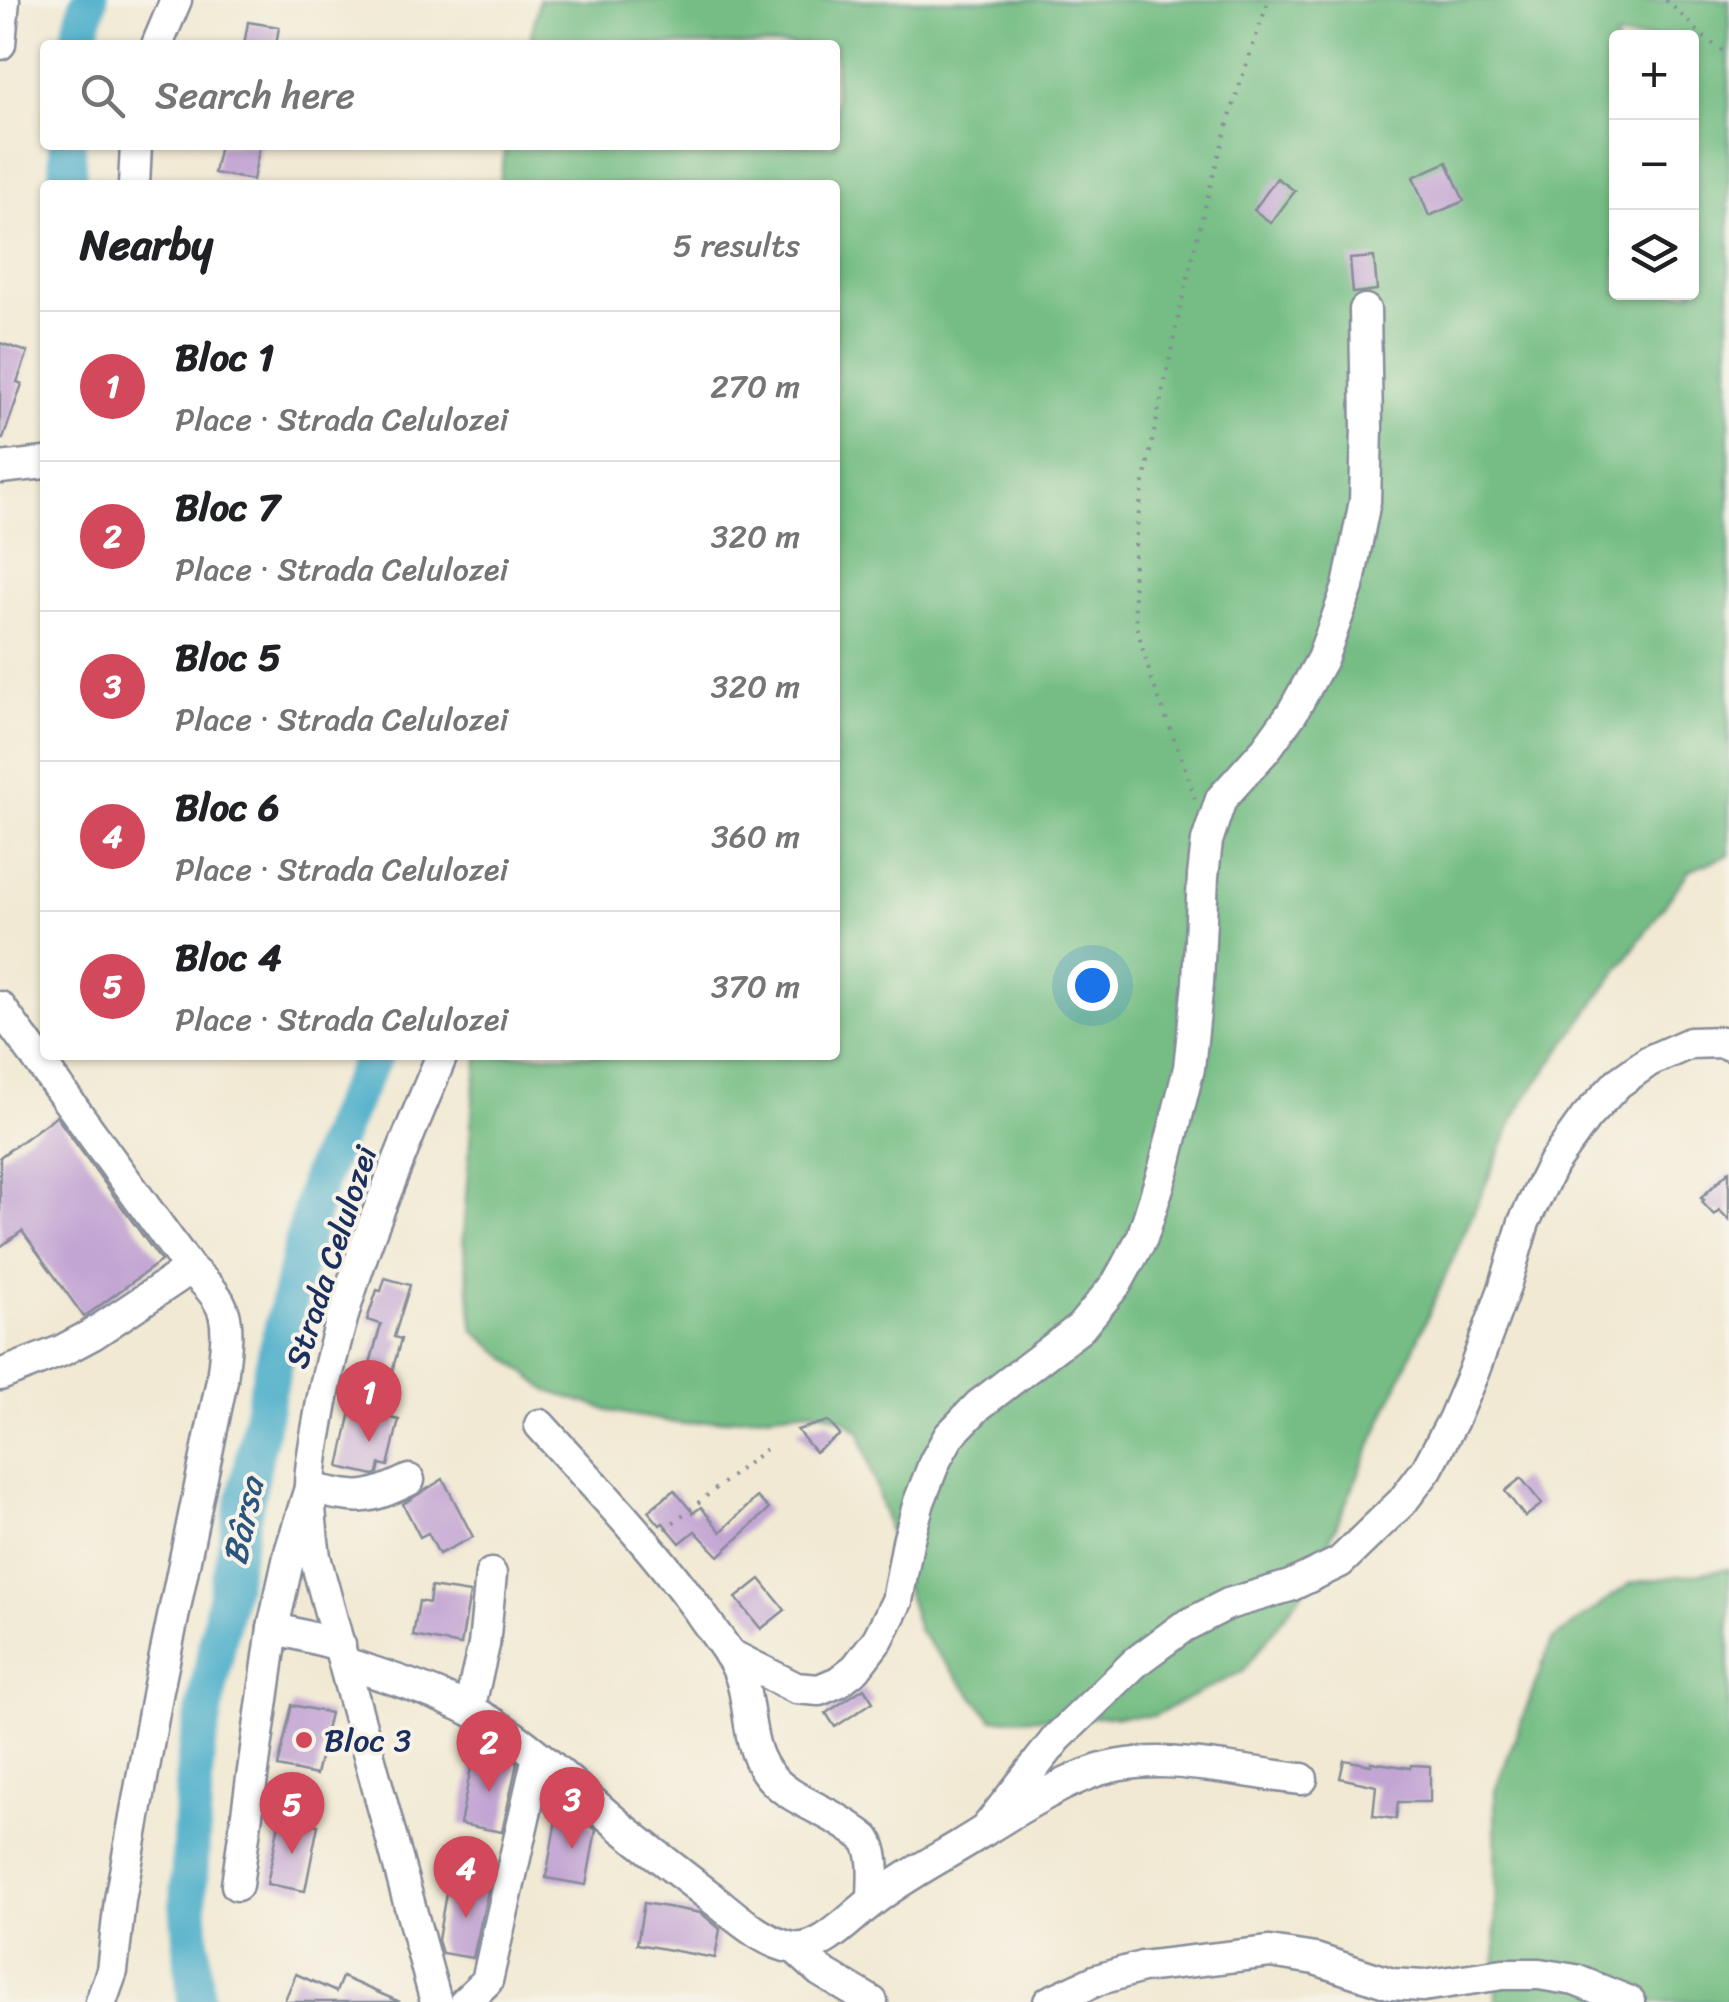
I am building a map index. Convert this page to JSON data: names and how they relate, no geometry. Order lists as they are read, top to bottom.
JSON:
{
  "streets": {
    "street": ["Strada Celulozei"]
  },
  "water": ["Bârsa"],
  "places": ["Bloc 3"],
  "page": {
    "map_buttons": ["+", "−"],
    "search": "Search here",
    "heading": ["Nearby", "5 results"],
    "list": [
      {
        "mark": "1",
        "name": "Bloc 1",
        "note": "Place · Strada Celulozei",
        "value": "270 m"
      },
      {
        "mark": "2",
        "name": "Bloc 7",
        "note": "Place · Strada Celulozei",
        "value": "320 m"
      },
      {
        "mark": "3",
        "name": "Bloc 5",
        "note": "Place · Strada Celulozei",
        "value": "320 m"
      },
      {
        "mark": "4",
        "name": "Bloc 6",
        "note": "Place · Strada Celulozei",
        "value": "360 m"
      },
      {
        "mark": "5",
        "name": "Bloc 4",
        "note": "Place · Strada Celulozei",
        "value": "370 m"
      }
    ],
    "pins": [
      "1",
      "2",
      "3",
      "5",
      "4"
    ]
  }
}
